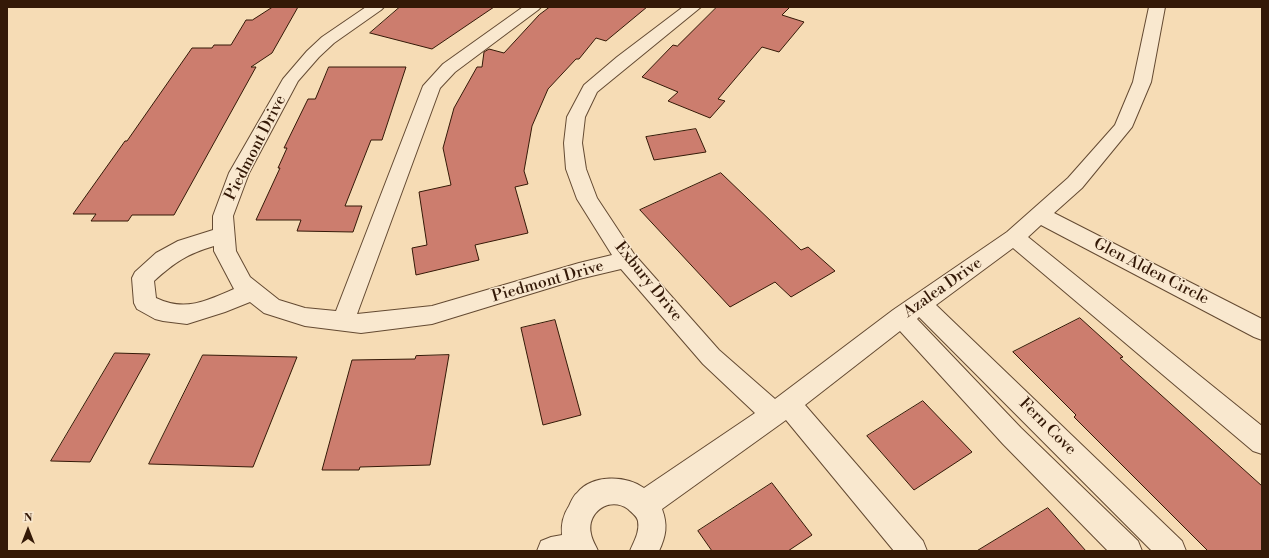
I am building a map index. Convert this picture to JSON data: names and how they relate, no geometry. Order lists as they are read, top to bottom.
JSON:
{
  "streets": {
    "street": [
      "Piedmont Drive",
      "Glen Alden Circle",
      "Exbury Drive",
      "Azalea Drive",
      "Fern Cove"
    ]
  },
  "crossings": [
    ["Piedmont Drive", "Exbury Drive"],
    ["Glen Alden Circle", "Azalea Drive"],
    ["Exbury Drive", "Azalea Drive"],
    ["Azalea Drive", "Fern Cove"]
  ],
  "north": "top"
}
